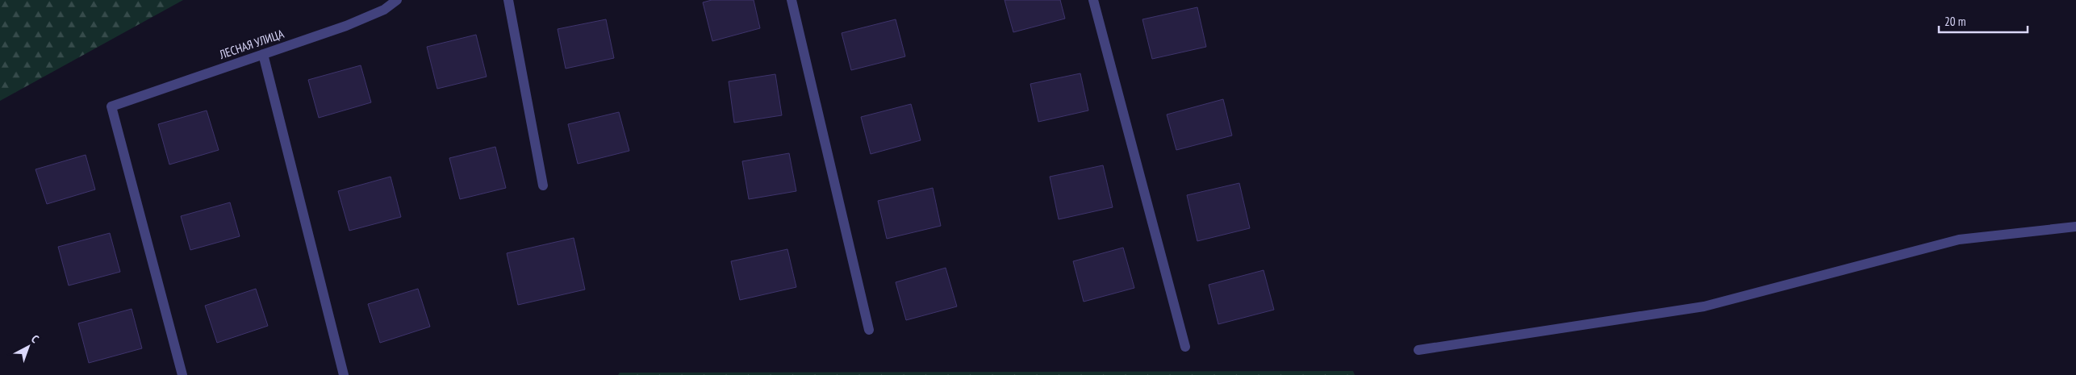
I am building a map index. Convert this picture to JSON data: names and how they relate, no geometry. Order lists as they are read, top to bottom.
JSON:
{
  "streets": {
    "street": ["ЛЕСНАЯ УЛИЦА"]
  },
  "scale_bar": "20 m",
  "north": "top right"
}
